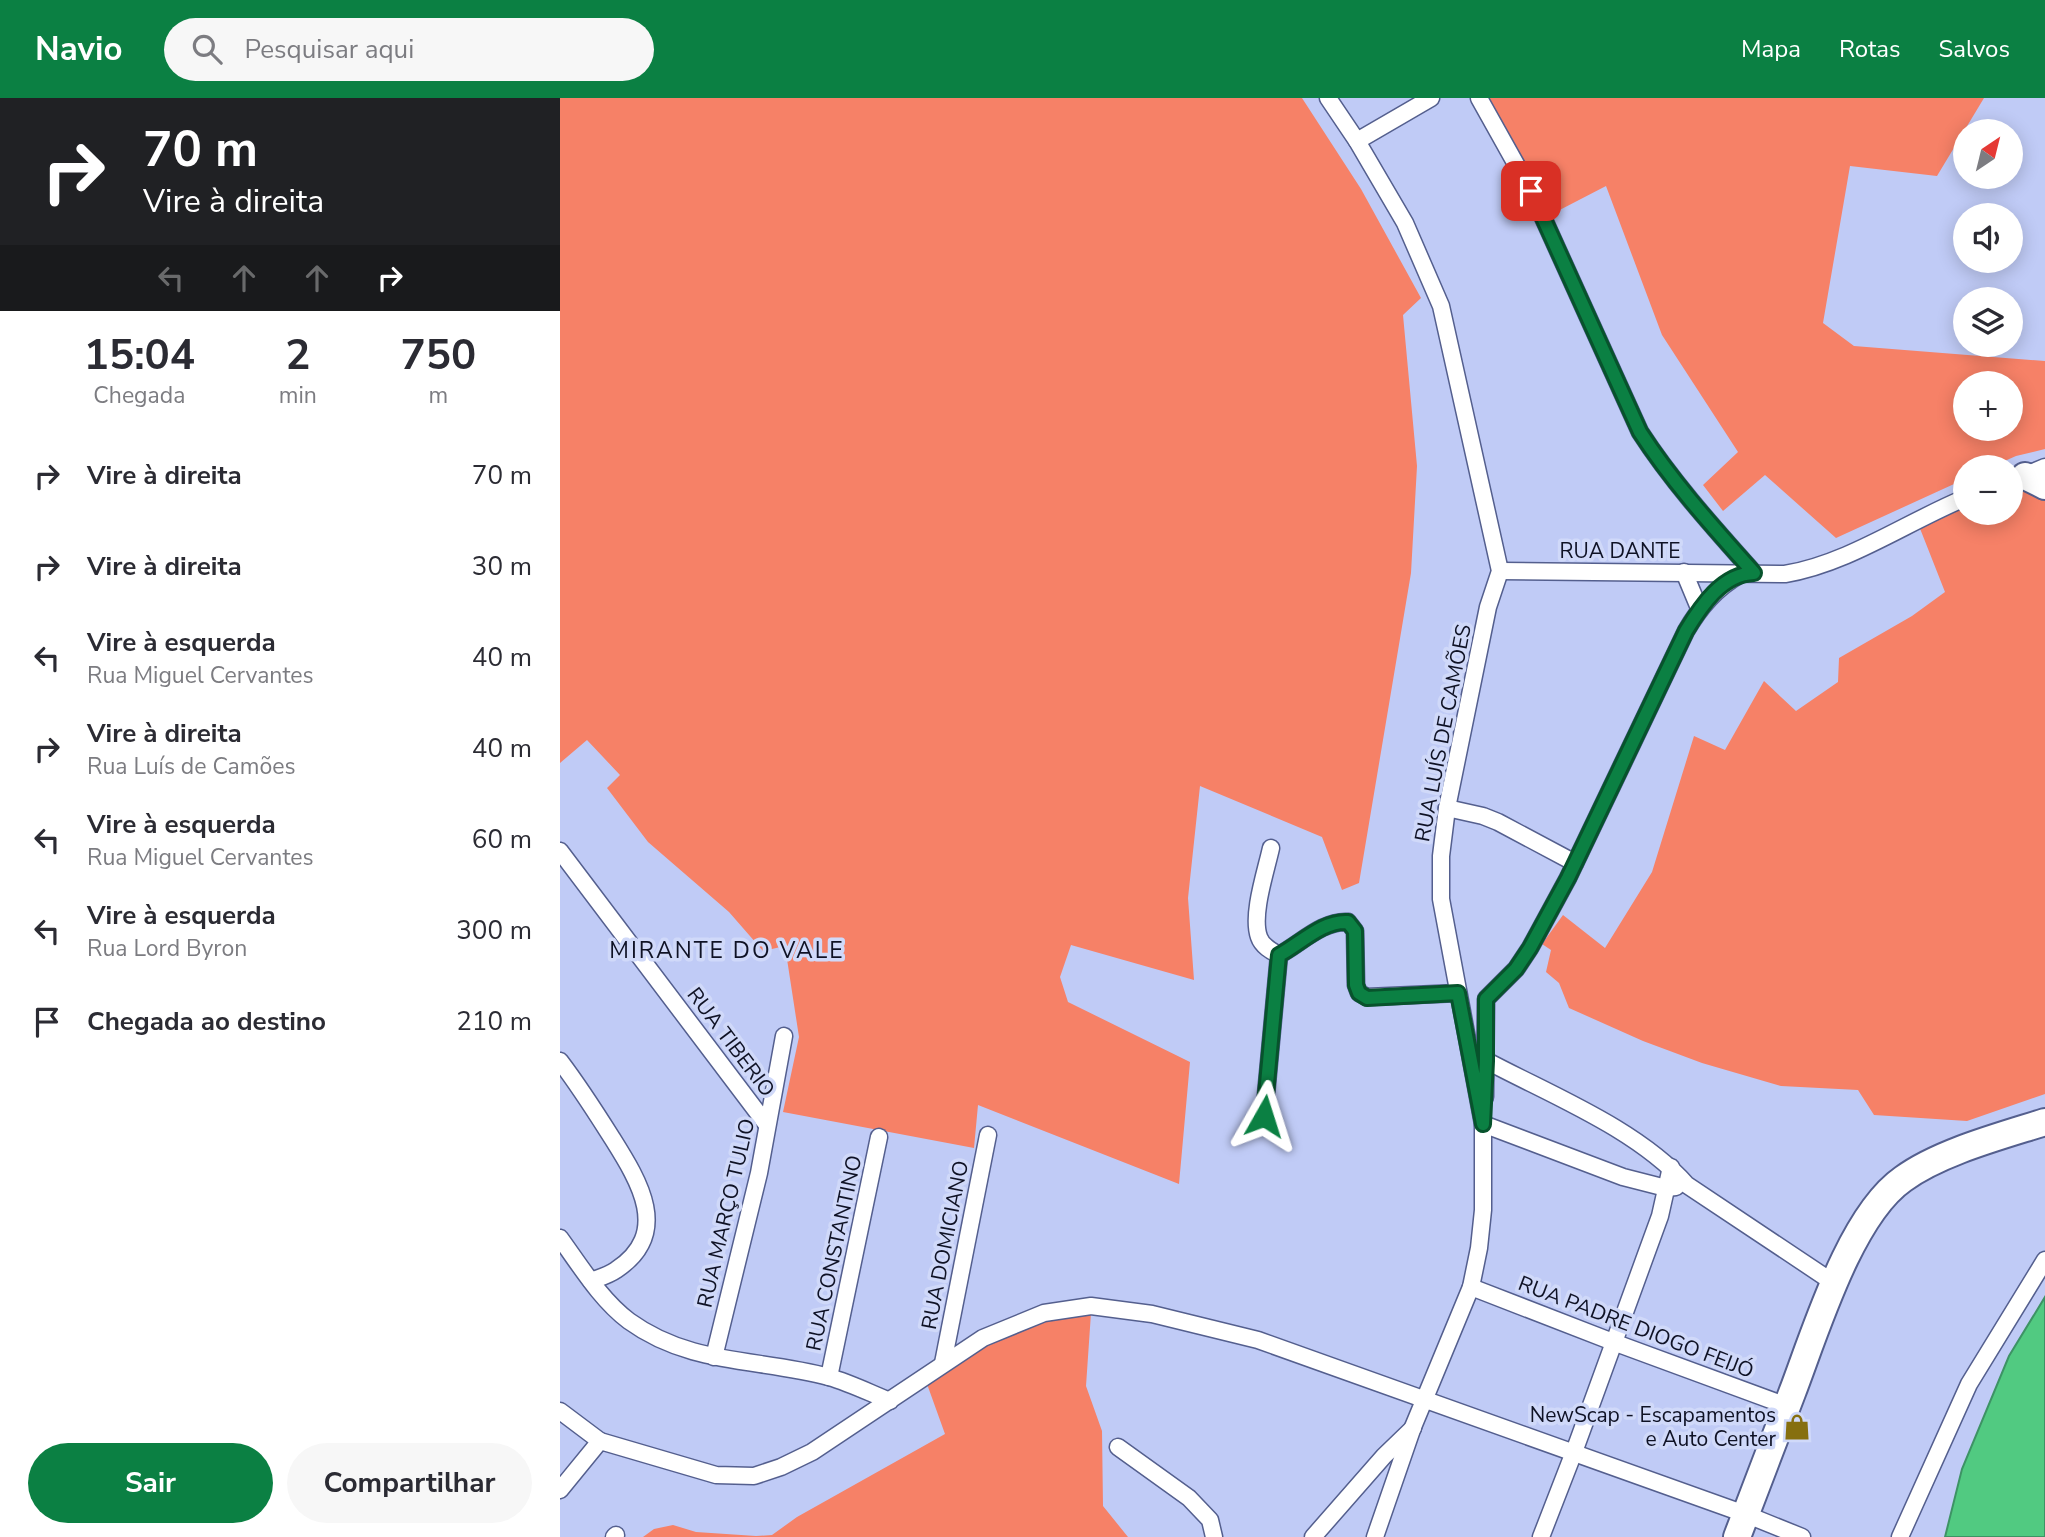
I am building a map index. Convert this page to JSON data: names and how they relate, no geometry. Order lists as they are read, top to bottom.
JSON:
{
  "streets": {
    "street": [
      "RUA DANTE",
      "RUA LUÍS DE CAMÕES",
      "RUA TIBERIO",
      "RUA MARÇO TULIO",
      "RUA DOMICIANO",
      "RUA CONSTANTINO",
      "RUA PADRE DIOGO FEIJÓ"
    ]
  },
  "crossings": [
    ["RUA DANTE", "RUA LUÍS DE CAMÕES"],
    ["RUA LUÍS DE CAMÕES", "RUA PADRE DIOGO FEIJÓ"],
    ["RUA TIBERIO", "RUA MARÇO TULIO"]
  ],
  "districts": ["MIRANTE DO VALE"],
  "places": {
    "shop": ["NewScap - Escapamentos e Auto Center"]
  },
  "north": "top right",
  "page": {
    "header": "Navio",
    "search": "Pesquisar aqui",
    "nav": ["Mapa", "Rotas", "Salvos"],
    "turn": ["70 m", "Vire à direita"],
    "map_buttons": ["+", "−"],
    "eta": [
      "15:04",
      "Chegada",
      "2",
      "min",
      "750",
      "m"
    ],
    "list": [
      {
        "name": "Vire à direita",
        "value": "70 m"
      },
      {
        "name": "Vire à direita",
        "value": "30 m"
      },
      {
        "name": "Vire à esquerda",
        "note": "Rua Miguel Cervantes",
        "value": "40 m"
      },
      {
        "name": "Vire à direita",
        "note": "Rua Luís de Camões",
        "value": "40 m"
      },
      {
        "name": "Vire à esquerda",
        "note": "Rua Miguel Cervantes",
        "value": "60 m"
      },
      {
        "name": "Vire à esquerda",
        "note": "Rua Lord Byron",
        "value": "300 m"
      },
      {
        "name": "Chegada ao destino",
        "value": "210 m"
      }
    ],
    "buttons": ["Sair", "Compartilhar"]
  }
}
